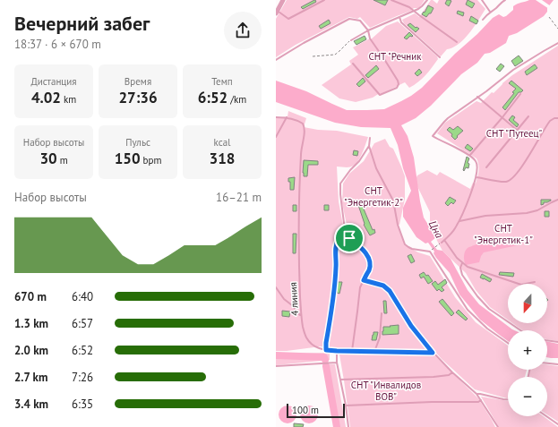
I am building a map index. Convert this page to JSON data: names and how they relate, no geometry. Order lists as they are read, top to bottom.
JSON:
{
  "streets": {
    "lane": ["4 линия"]
  },
  "water": ["Цна"],
  "parks": [
    "СНТ \"Речник",
    "СНТ \"Путеец\"",
    "СНТ \"Энергетик-2\"",
    "СНТ \"Энергетик-1\"",
    "СНТ \"Инвалидов ВОВ\""
  ],
  "scale_bar": "100 m",
  "north": "bottom",
  "page": {
    "heading": ["Вечерний забег", "18:37 · 6 × 670 m"],
    "stats": [
      ["Дистанция", "4.02 km"],
      ["Время", "27:36"],
      ["Темп", "6:52 /km"],
      ["Набор высоты", "30 m"],
      ["Пульс", "150 bpm"],
      ["kcal", "318"]
    ],
    "chart": ["Набор высоты", "16–21 m"],
    "list": [
      {
        "name": "670 m",
        "note": "6:40"
      },
      {
        "name": "1.3 km",
        "note": "6:57"
      },
      {
        "name": "2.0 km",
        "note": "6:52"
      },
      {
        "name": "2.7 km",
        "note": "7:26"
      },
      {
        "name": "3.4 km",
        "note": "6:35"
      }
    ],
    "map_buttons": ["+", "−"],
    "scale": "100 m"
  }
}
